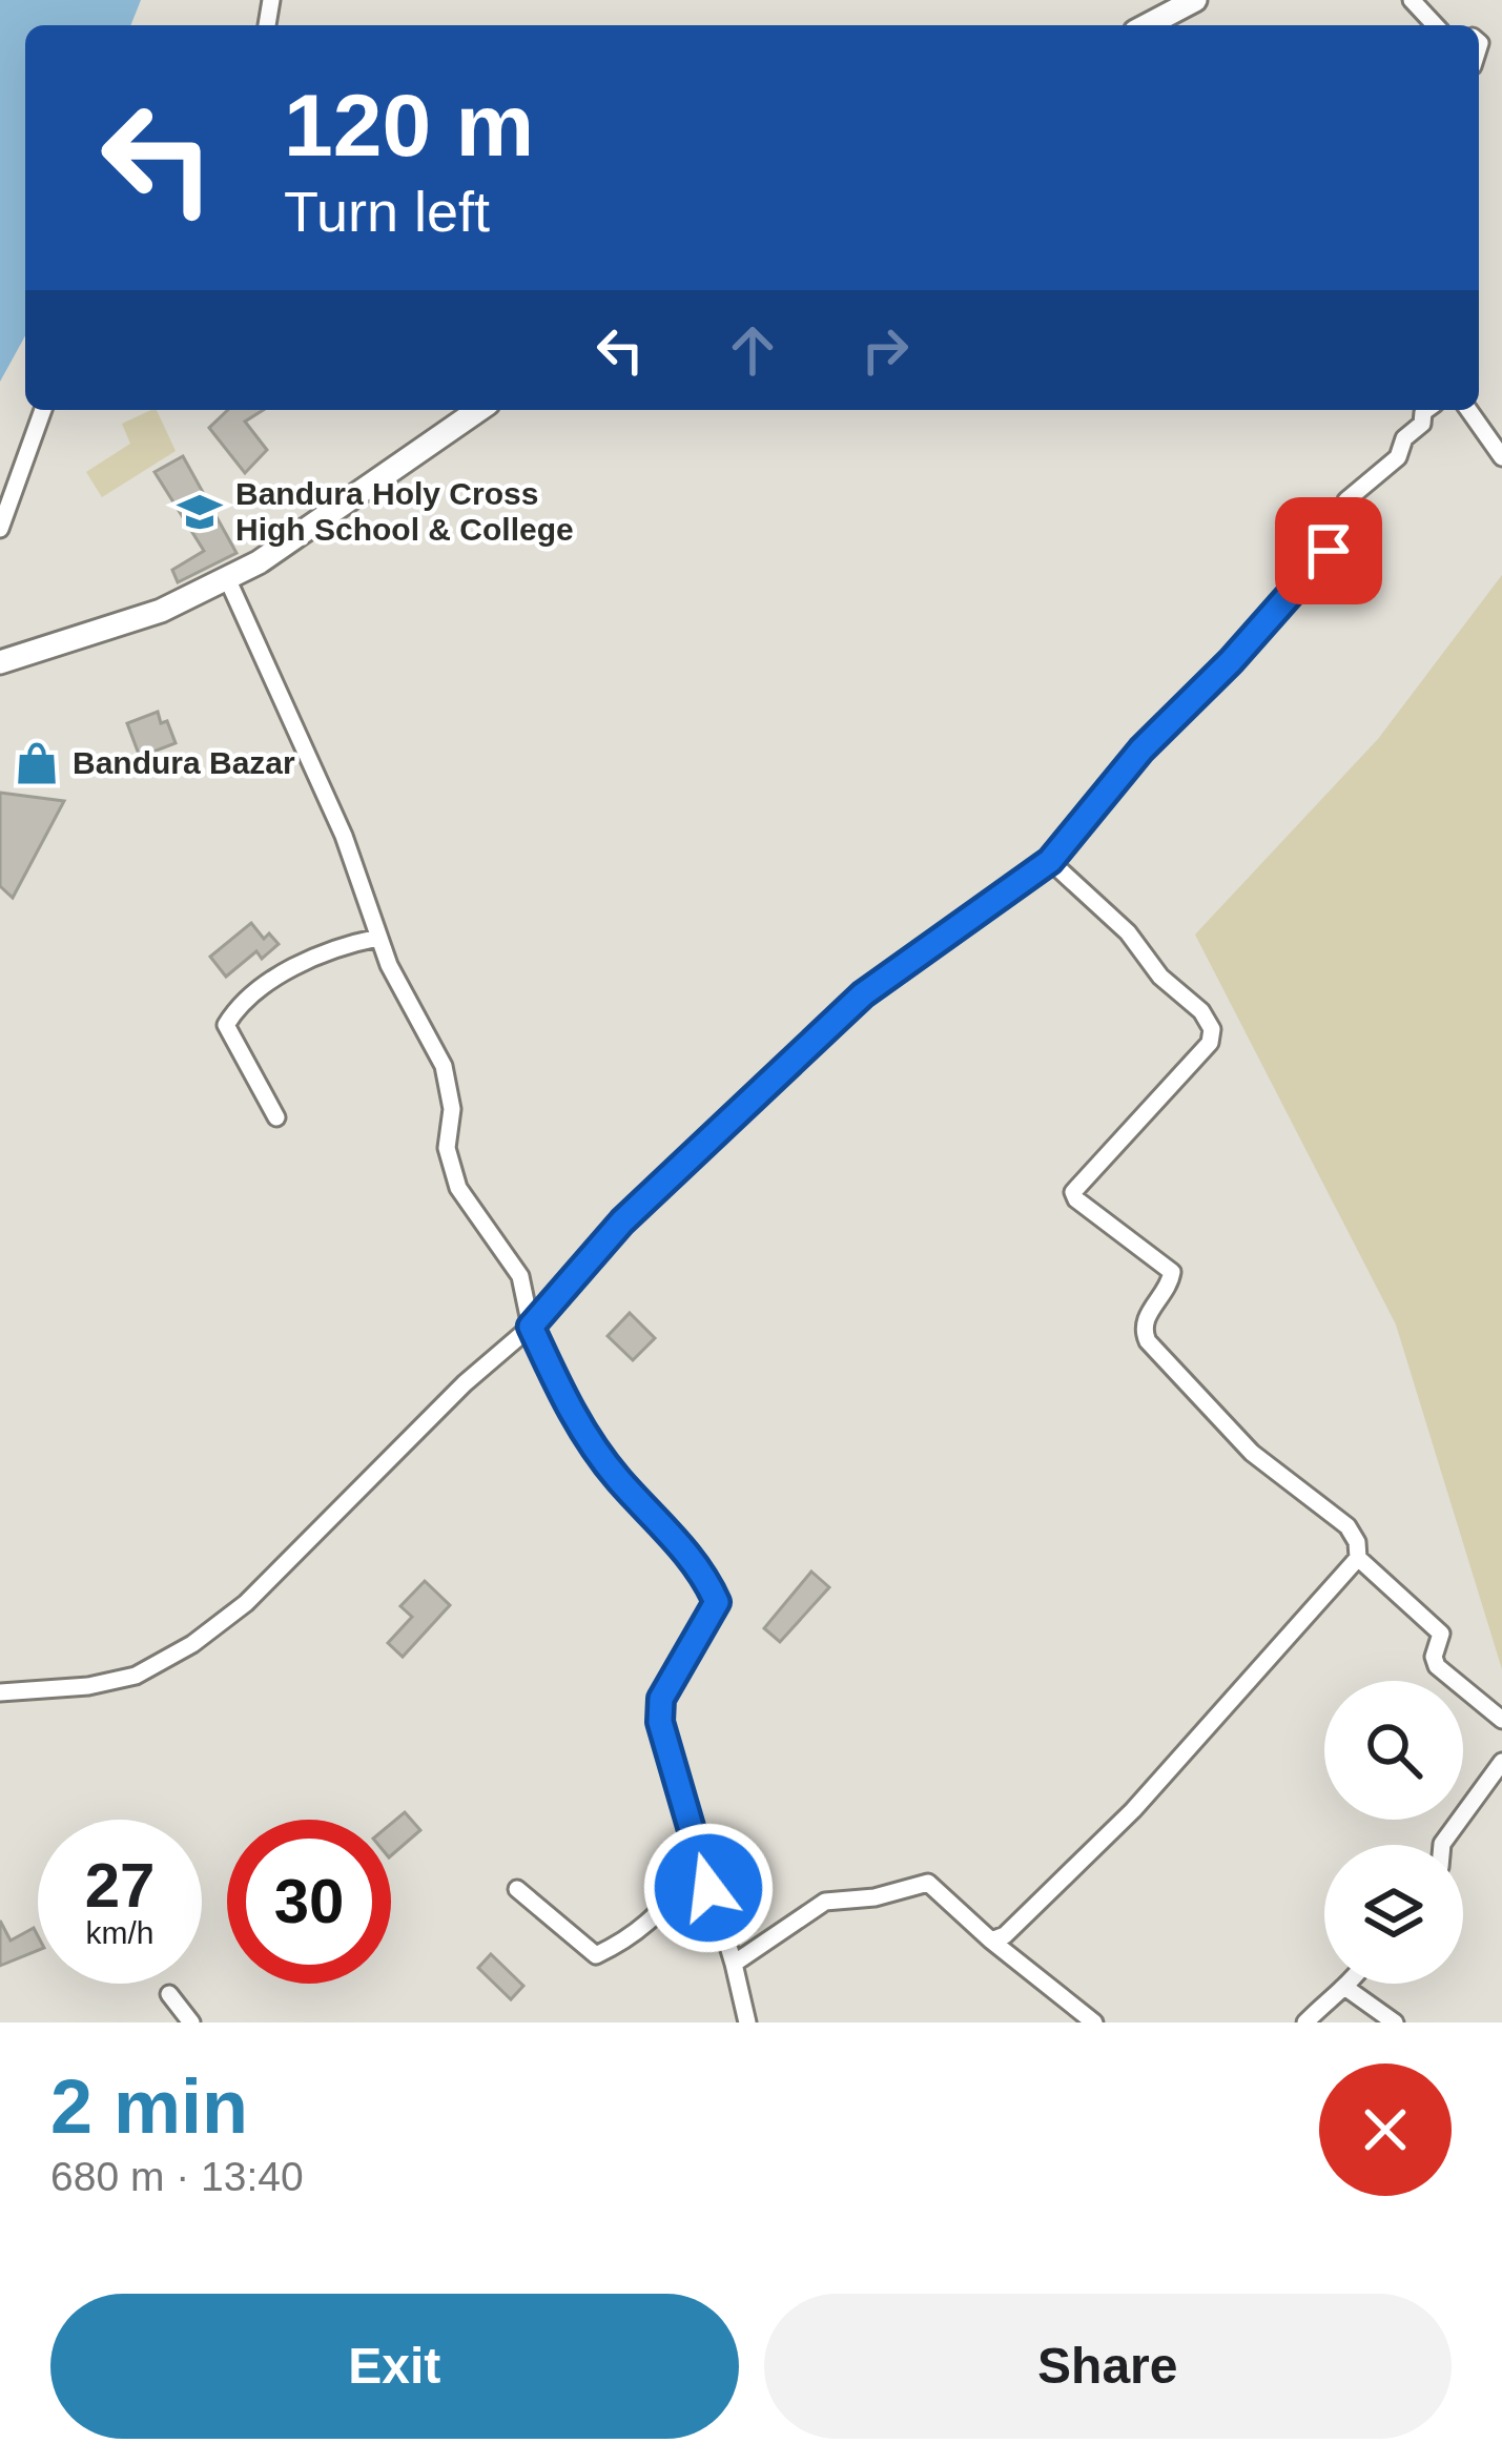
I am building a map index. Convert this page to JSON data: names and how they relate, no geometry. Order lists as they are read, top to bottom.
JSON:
{
  "places": {
    "school or university": ["Bandura Holy Cross High School & College"],
    "shop": ["Bandura Bazar"]
  },
  "page": {
    "turn": ["120 m", "Turn left"],
    "speed": "27 km/h",
    "limit": "30",
    "heading": ["2 min", "680 m · 13:40"],
    "buttons": ["Exit", "Share"]
  }
}
